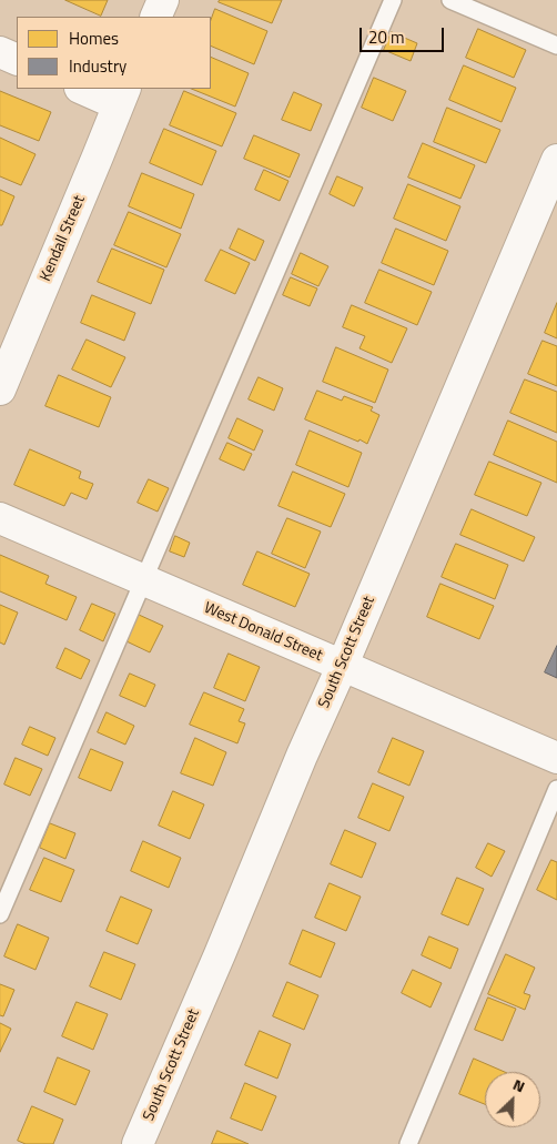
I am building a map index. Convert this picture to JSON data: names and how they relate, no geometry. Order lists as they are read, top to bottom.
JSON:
{
  "streets": {
    "street": ["Kendall Street", "West Donald Street", "South Scott Street"]
  },
  "crossings": [
    ["West Donald Street", "South Scott Street"]
  ],
  "legend": ["Homes", "Industry"],
  "scale_bar": "20 m",
  "north": "top right"
}
